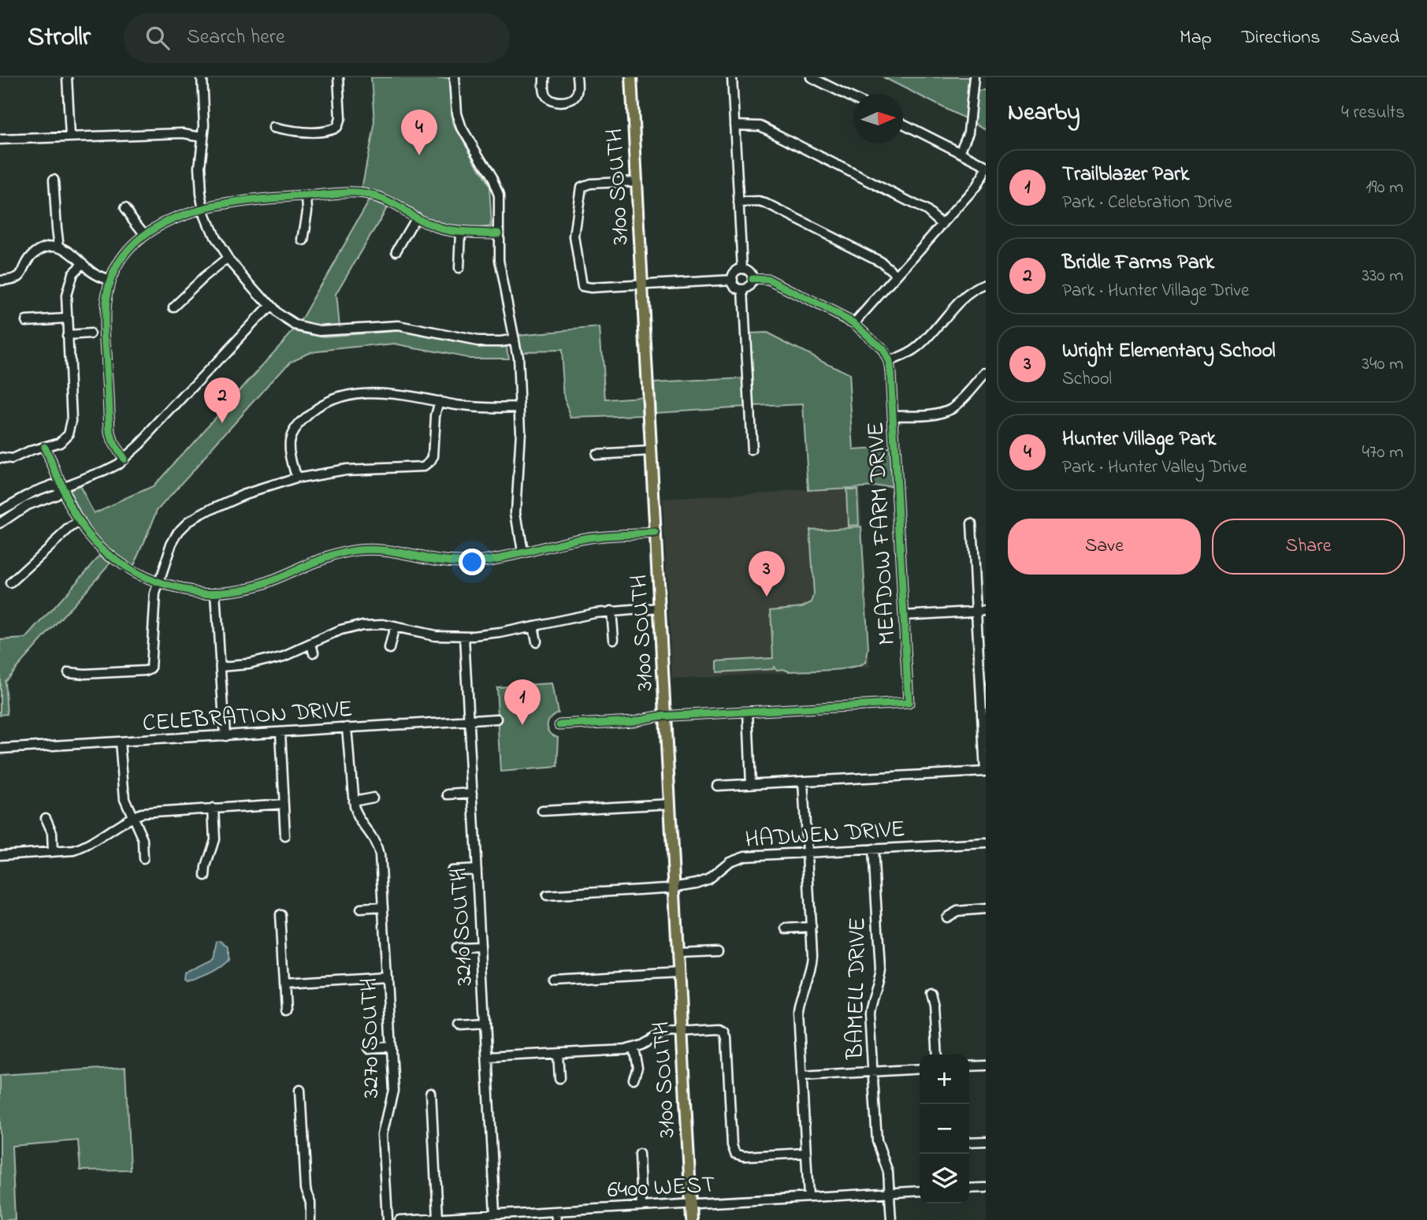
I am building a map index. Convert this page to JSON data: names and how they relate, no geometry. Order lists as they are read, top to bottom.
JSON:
{
  "streets": {
    "main road": ["3100 SOUTH"],
    "street": [
      "MEADOW FARM DRIVE",
      "CELEBRATION DRIVE",
      "HADWEN DRIVE",
      "3210 SOUTH",
      "BAMELL DRIVE",
      "3270 SOUTH",
      "6400 WEST"
    ]
  },
  "crossings": [
    ["3100 SOUTH", "HADWEN DRIVE"],
    ["3100 SOUTH", "6400 WEST"],
    ["CELEBRATION DRIVE", "3210 SOUTH"],
    ["HADWEN DRIVE", "BAMELL DRIVE"],
    ["3210 SOUTH", "6400 WEST"],
    ["BAMELL DRIVE", "6400 WEST"]
  ],
  "north": "right",
  "page": {
    "header": "Strollr",
    "search": "Search here",
    "nav": ["Map", "Directions", "Saved"],
    "heading": ["Nearby", "4 results"],
    "pins": [
      "4",
      "2",
      "3",
      "1"
    ],
    "list": [
      {
        "mark": "1",
        "name": "Trailblazer Park",
        "note": "Park · Celebration Drive",
        "value": "190 m"
      },
      {
        "mark": "2",
        "name": "Bridle Farms Park",
        "note": "Park · Hunter Village Drive",
        "value": "330 m"
      },
      {
        "mark": "3",
        "name": "Wright Elementary School",
        "note": "School",
        "value": "340 m"
      },
      {
        "mark": "4",
        "name": "Hunter Village Park",
        "note": "Park · Hunter Valley Drive",
        "value": "470 m"
      }
    ],
    "buttons": ["Save", "Share"],
    "map_buttons": ["+", "−"]
  }
}
